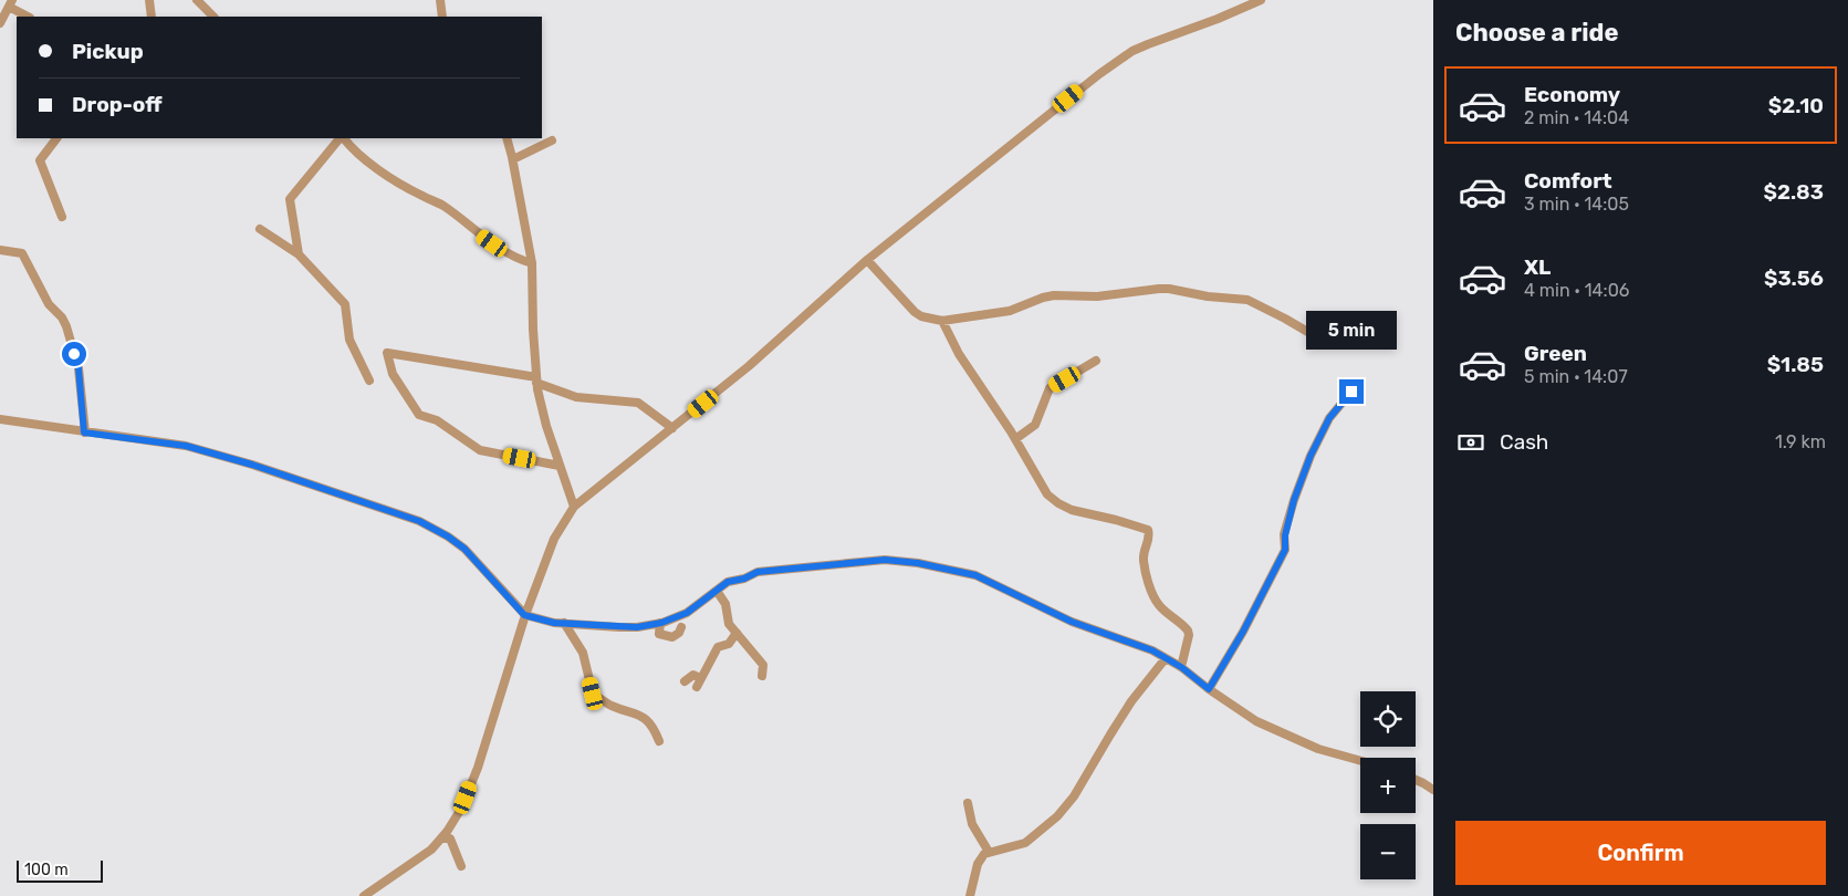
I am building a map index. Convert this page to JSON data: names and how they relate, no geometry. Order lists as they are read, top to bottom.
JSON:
{
  "scale_bar": "100 m",
  "page": {
    "heading": "Choose a ride",
    "banner": ["Pickup", "Drop-off"],
    "list": [
      {
        "name": "Economy",
        "note": "2 min · 14:04",
        "value": "$2.10"
      },
      {
        "name": "Comfort",
        "note": "3 min · 14:05",
        "value": "$2.83"
      },
      {
        "name": "XL",
        "note": "4 min · 14:06",
        "value": "$3.56"
      },
      {
        "name": "Green",
        "note": "5 min · 14:07",
        "value": "$1.85"
      }
    ],
    "bubble": "5 min",
    "pay": ["Cash", "1.9 km"],
    "map_buttons": ["+", "−"],
    "buttons": "Confirm",
    "scale": "100 m"
  }
}
